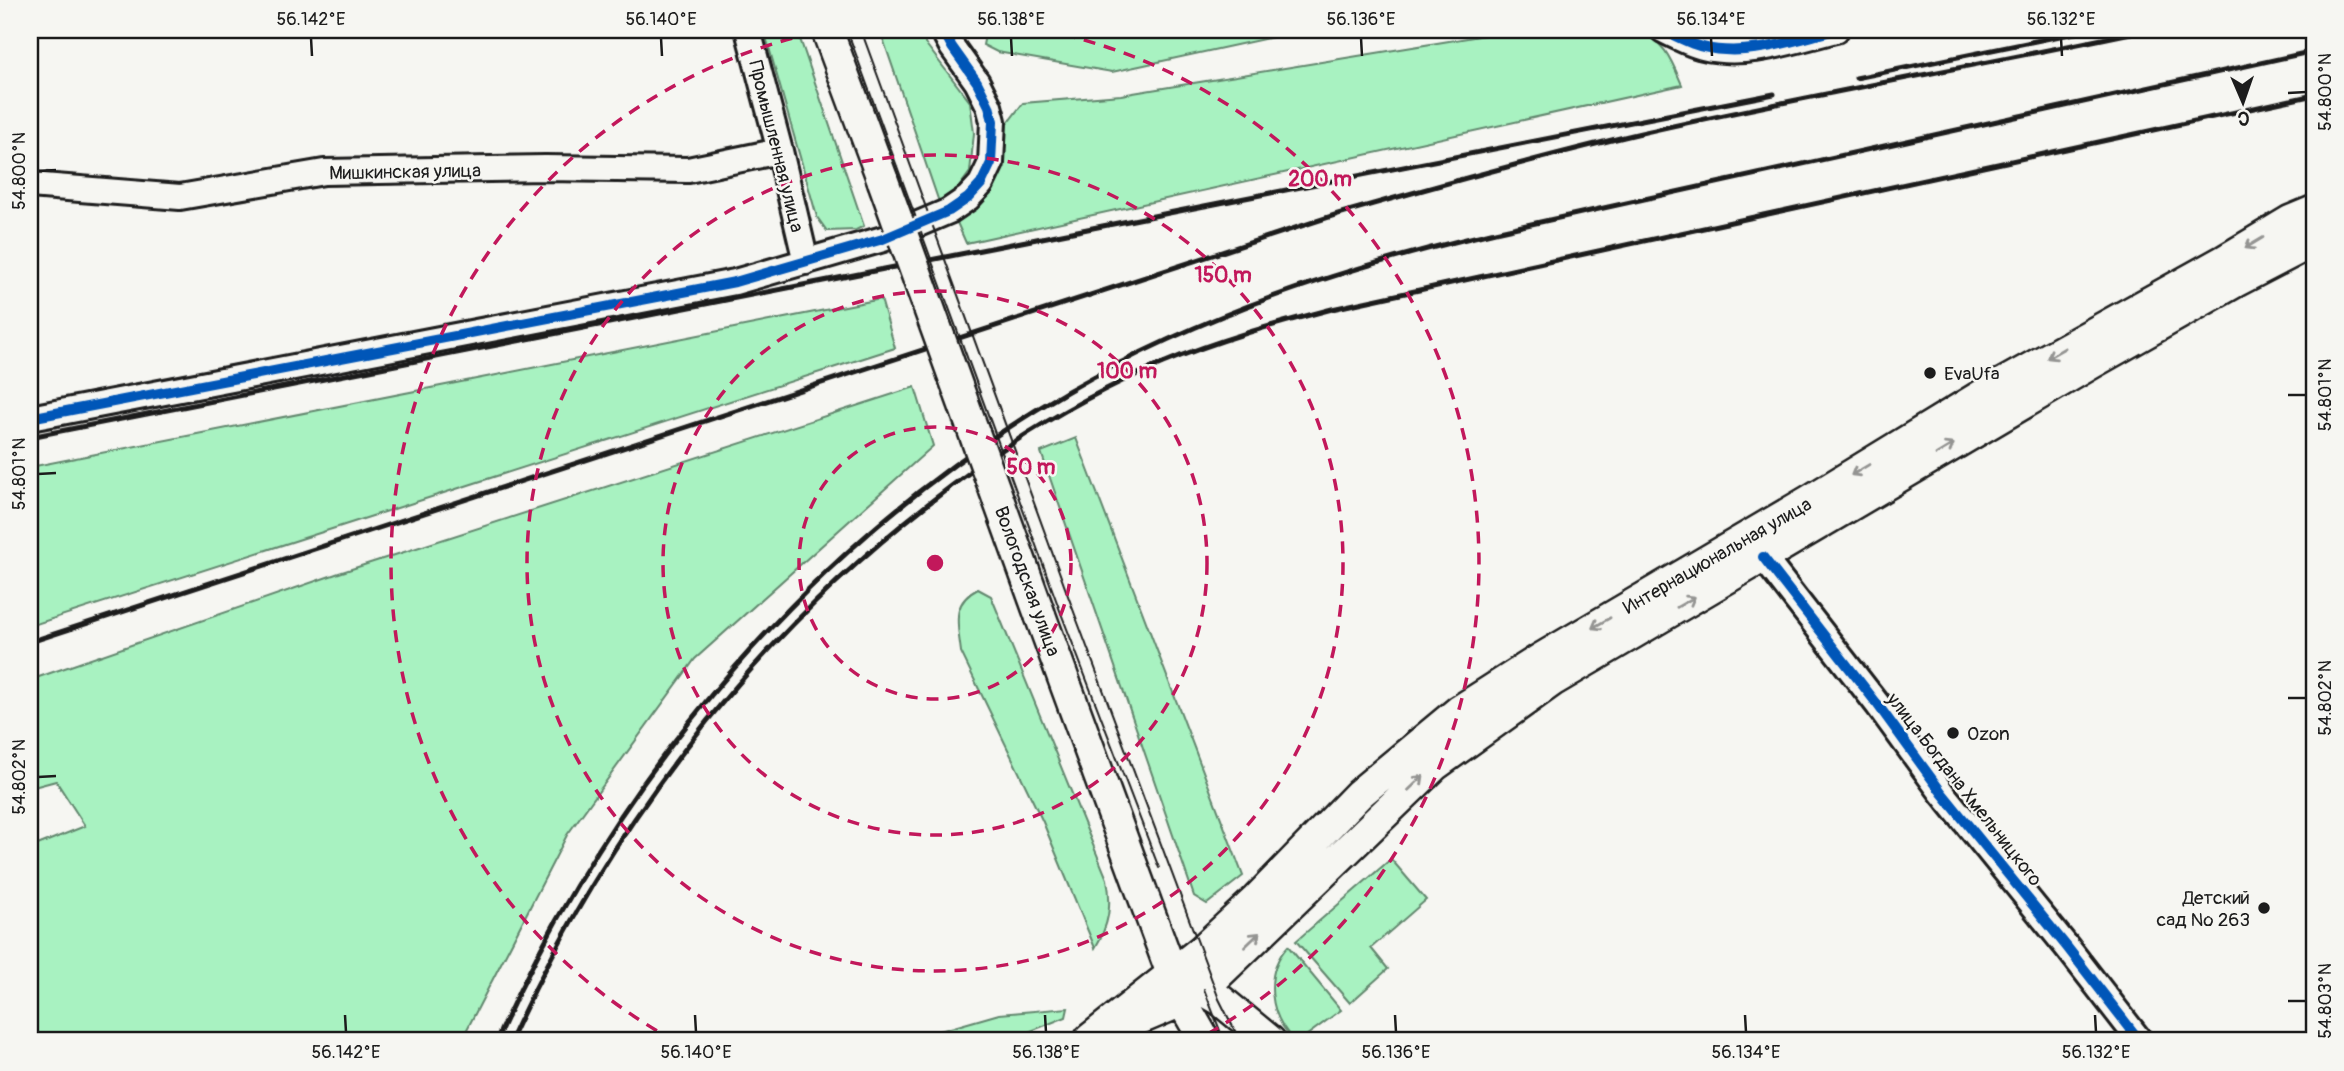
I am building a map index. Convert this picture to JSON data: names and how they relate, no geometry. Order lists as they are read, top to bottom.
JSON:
{
  "streets": {
    "main road": ["Интернациональная улица", "Вологодская улица"],
    "street": ["Промышленная улица", "Мишкинская улица", "улица Богдана Хмельницкого"]
  },
  "crossings": [
    ["Промышленная улица", "Мишкинская улица"],
    ["Интернациональная улица", "Вологодская улица"],
    ["Интернациональная улица", "улица Богдана Хмельницкого"]
  ],
  "places": ["EvaUfa", "Ozon", "Детский сад № 263"],
  "north": "bottom",
  "coordinates": [
    "56.142°E",
    "56.140°E",
    "56.138°E",
    "56.136°E",
    "56.134°E",
    "56.132°E",
    "54.800°N",
    "54.801°N",
    "54.802°N",
    "54.803°N"
  ],
  "rings": [
    "200 m",
    "150 m",
    "100 m",
    "50 m"
  ]
}
